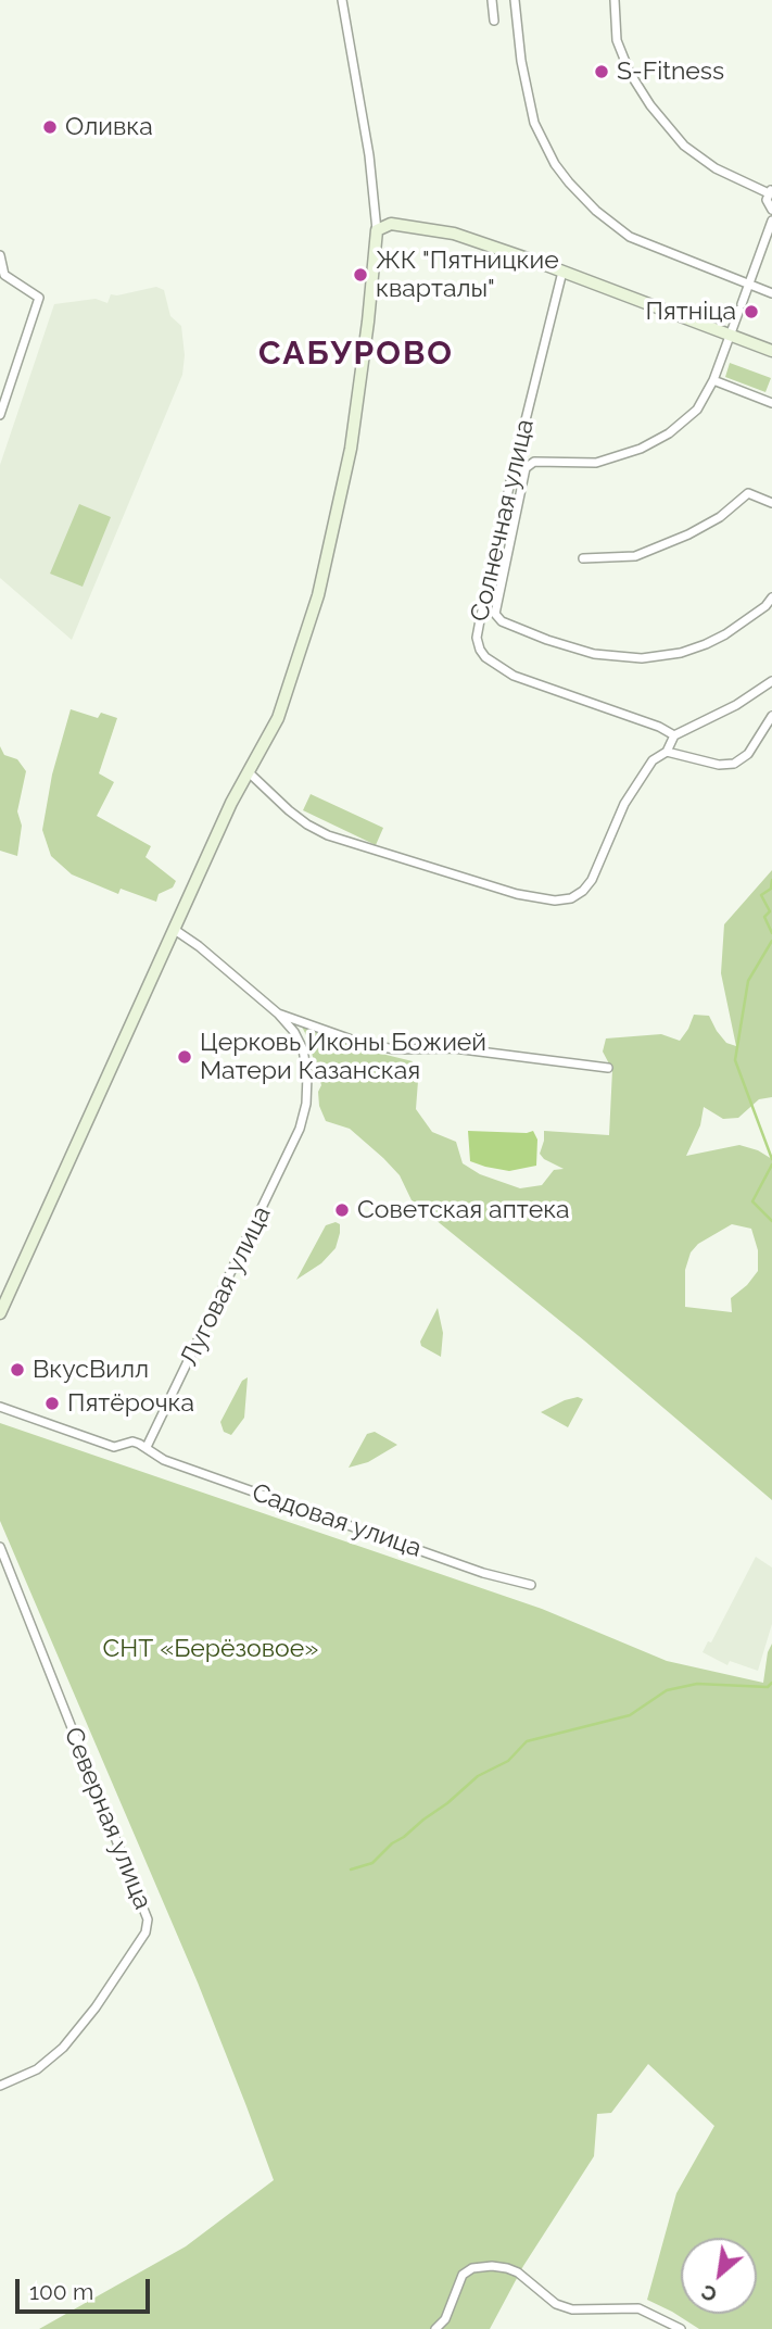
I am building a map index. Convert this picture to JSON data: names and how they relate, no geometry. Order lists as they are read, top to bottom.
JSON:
{
  "streets": {
    "street": [
      "Солнечная улица",
      "Луговая улица",
      "Садовая улица",
      "Северная улица"
    ]
  },
  "crossings": [
    ["Луговая улица", "Садовая улица"]
  ],
  "districts": ["САБУРОВО"],
  "parks": ["СНТ «Берёзовое»"],
  "places": [
    "S-Fitness",
    "Оливка",
    "ЖК \"Пятницкие кварталы\"",
    "Пятнiца",
    "Церковь Иконы Божией Матери Казанская",
    "Советская аптека",
    "ВкусВилл",
    "Пятёрочка"
  ],
  "scale_bar": "100 m",
  "north": "bottom left"
}
